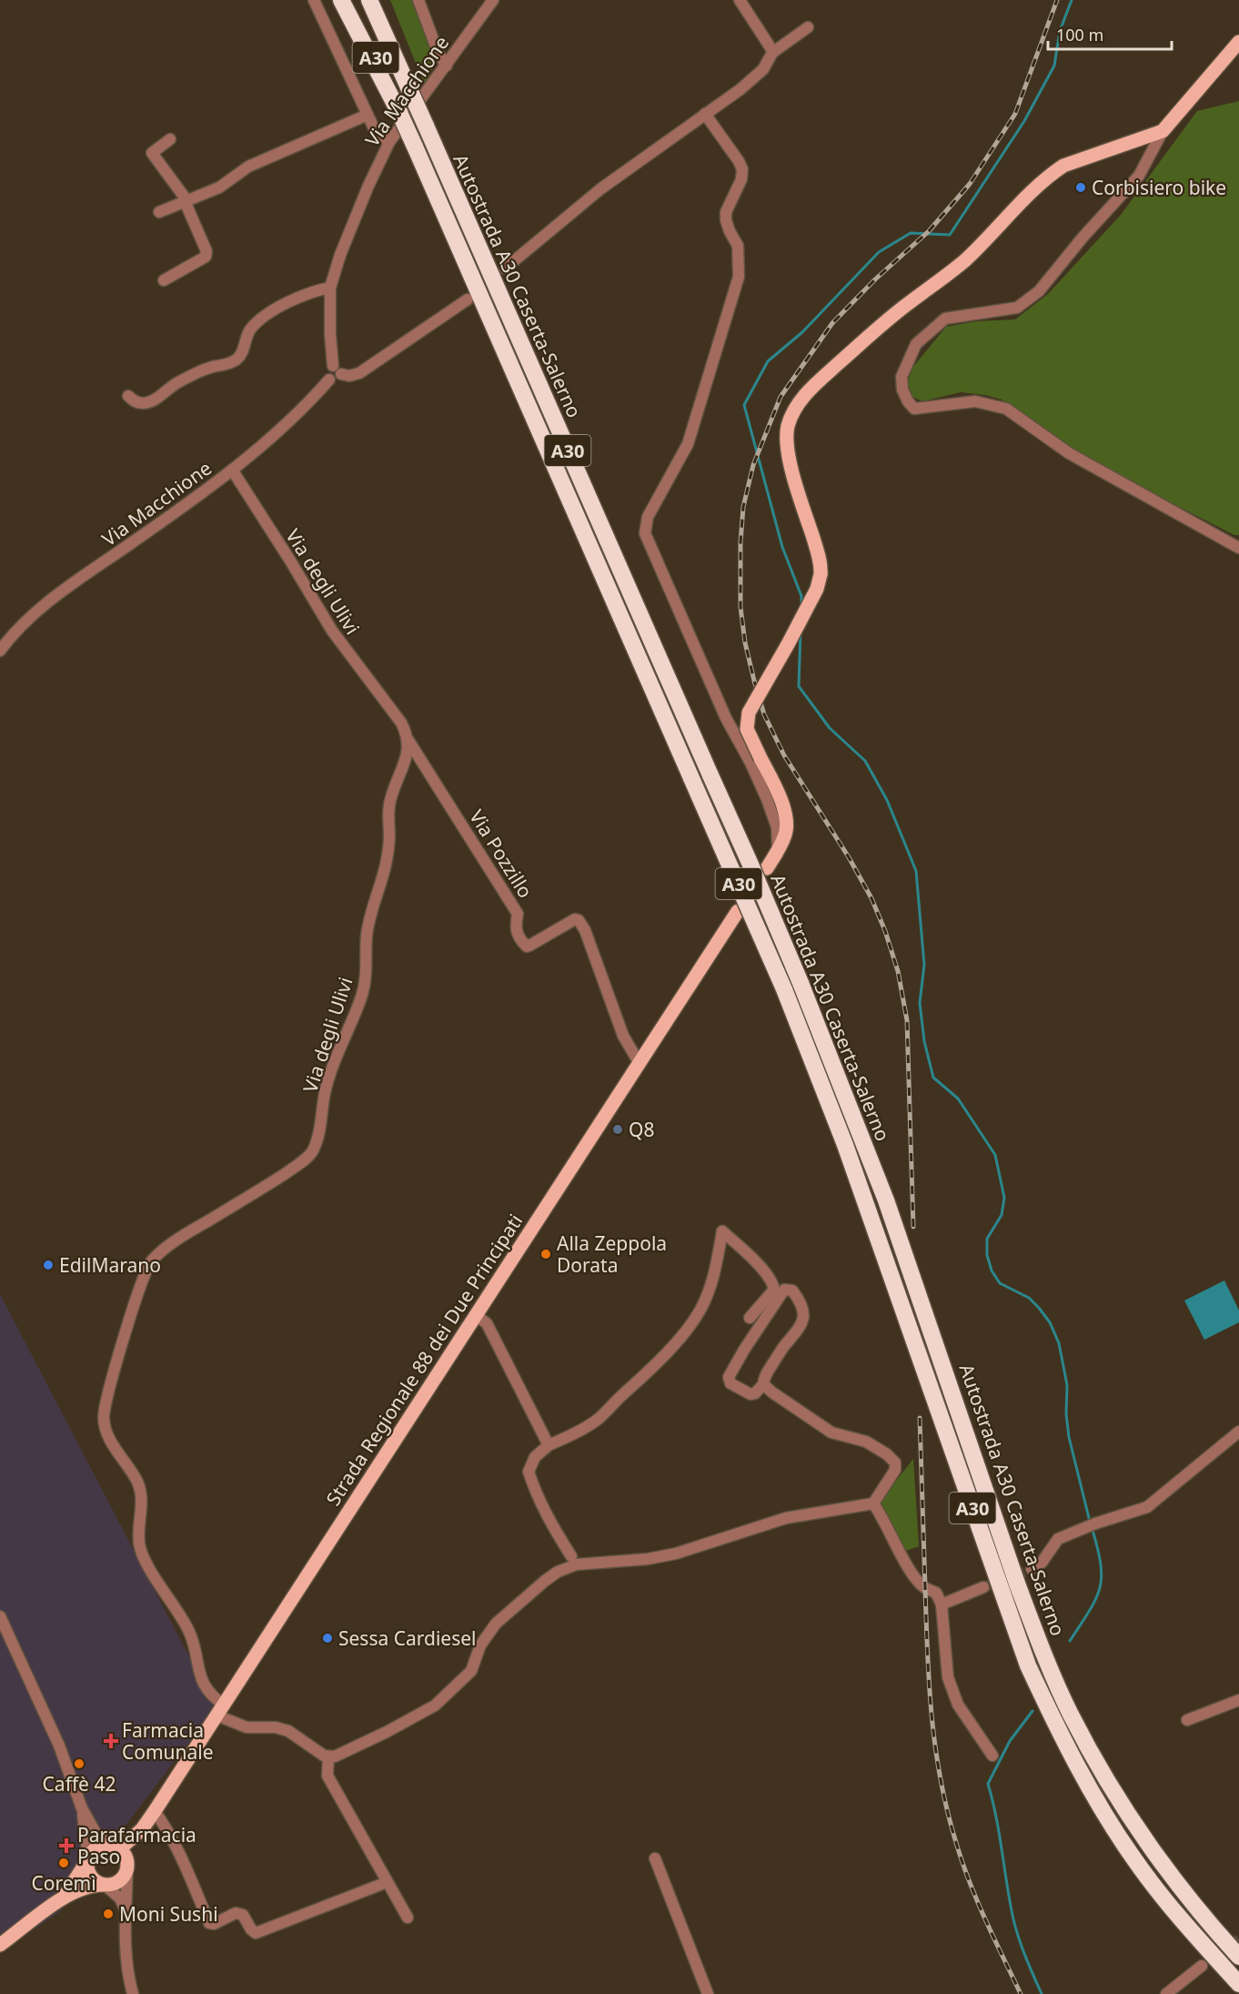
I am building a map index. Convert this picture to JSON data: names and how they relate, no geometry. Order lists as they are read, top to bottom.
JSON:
{
  "streets": {
    "highway": ["A30", "Autostrada A30 Caserta-Salerno"],
    "main road": ["Strada Regionale 88 dei Due Principati"],
    "street": ["Via Macchione", "Via degli Ulivi", "Via Pozzillo"]
  },
  "crossings": [
    ["A30", "Autostrada A30 Caserta-Salerno"],
    ["Via Macchione", "Via degli Ulivi"],
    ["Via degli Ulivi", "Via Pozzillo"],
    ["Via degli Ulivi", "Strada Regionale 88 dei Due Principati"],
    ["Via Pozzillo", "Strada Regionale 88 dei Due Principati"]
  ],
  "places": {
    "other": [
      "Corbisiero bike",
      "Q8",
      "Alla Zeppola Dorata",
      "EdilMarano",
      "Sessa Cardiesel",
      "Caffè 42",
      "Coremì",
      "Moni Sushi"
    ],
    "health": ["Farmacia Comunale", "Parafarmacia Paso"]
  },
  "scale_bar": "100 m"
}
